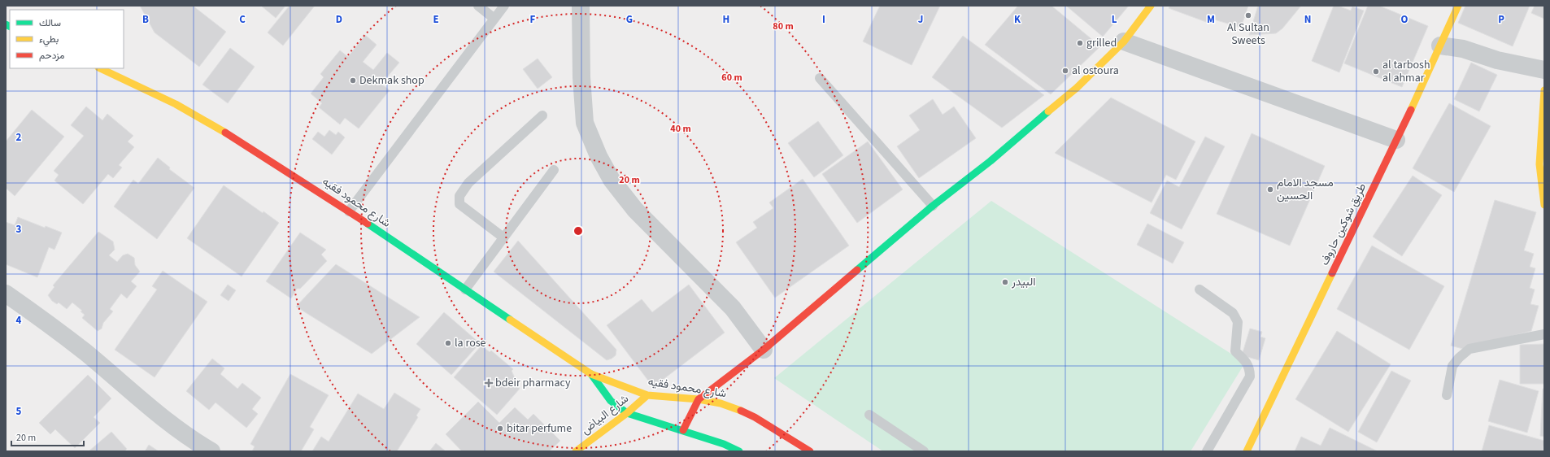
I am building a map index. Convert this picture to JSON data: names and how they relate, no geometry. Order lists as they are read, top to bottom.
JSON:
{
  "streets": {
    "main road": ["شارع محمود فقيه", "طريق شوكين حاروف", "شارع البياض"]
  },
  "crossings": [
    ["شارع محمود فقيه", "شارع البياض"]
  ],
  "places": {
    "other": [
      "Al Sultan Sweets",
      "grilled",
      "al ostoura",
      "al tarbosh al ahmar",
      "Dekmak shop",
      "مسجد الامام الحسين",
      "البيدر",
      "la rose",
      "bitar perfume"
    ],
    "health": ["bdeir pharmacy"]
  },
  "legend": ["سالك", "بطيء", "مزدحم"],
  "scale_bar": "20 m",
  "grid": {
    "columns": [
      "B",
      "C",
      "D",
      "E",
      "F",
      "G",
      "H",
      "I",
      "J",
      "K",
      "L",
      "M",
      "N",
      "O",
      "P"
    ],
    "rows": [
      "2",
      "3",
      "4",
      "5"
    ]
  },
  "rings": [
    "80 m",
    "60 m",
    "40 m",
    "20 m"
  ]
}
